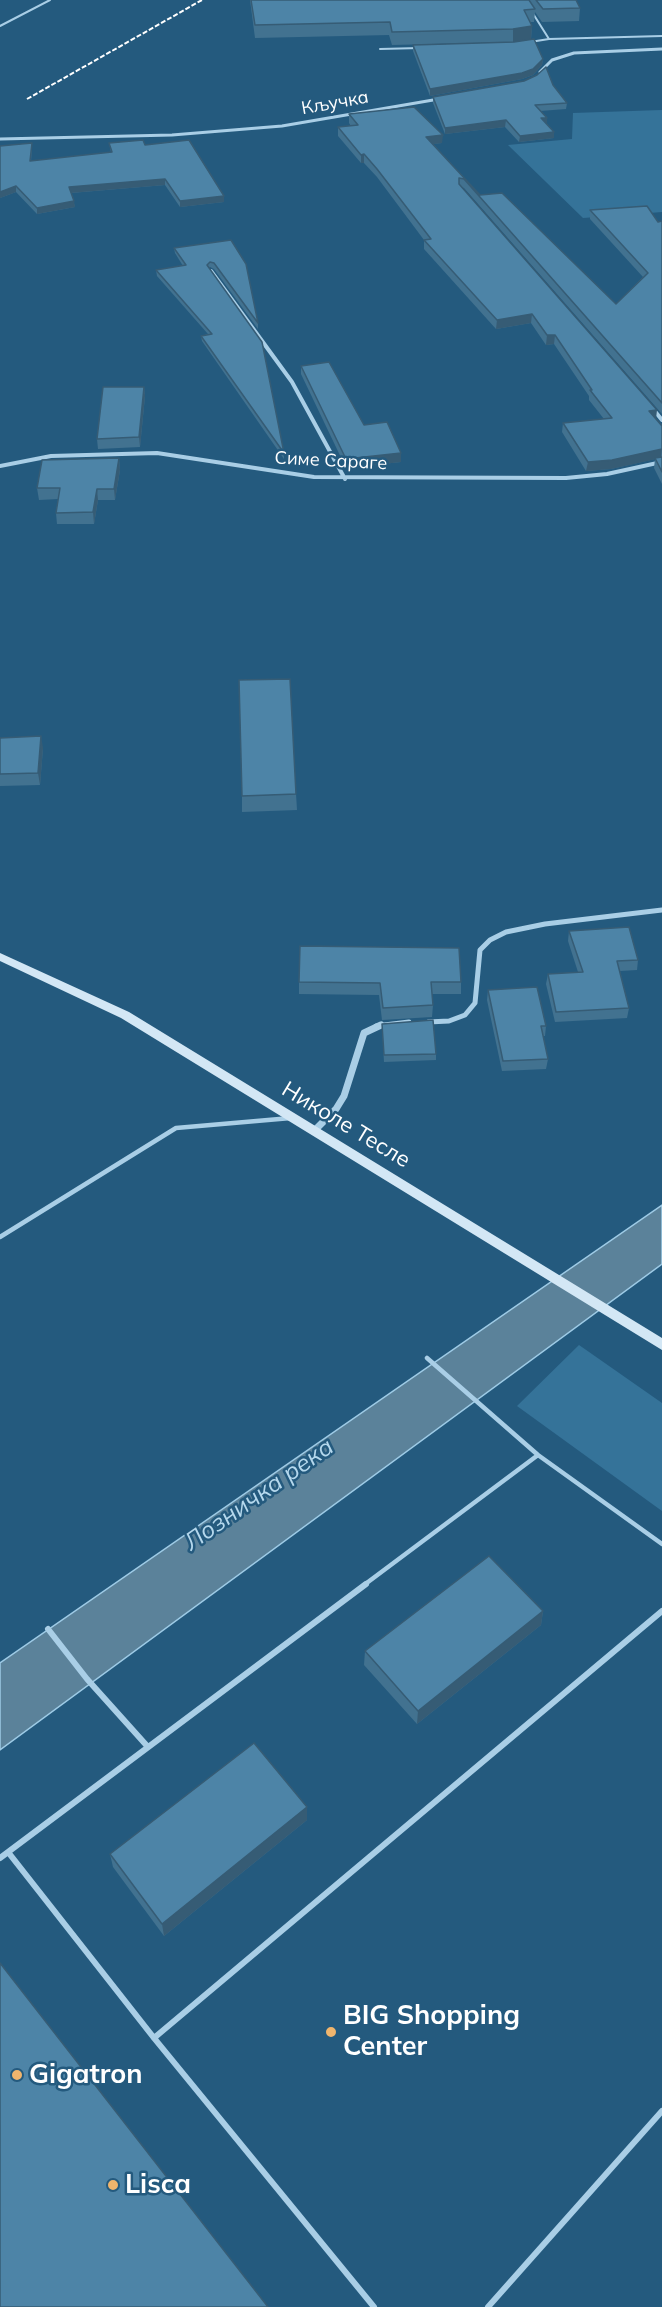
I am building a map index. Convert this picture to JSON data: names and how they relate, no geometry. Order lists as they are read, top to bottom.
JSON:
{
  "streets": {
    "street": ["Кључка", "Симе Сараге", "Николе Тесле"]
  },
  "water": ["Лозничка река"],
  "places": ["BIG Shopping Center", "Gigatron", "Lisca"]
}
